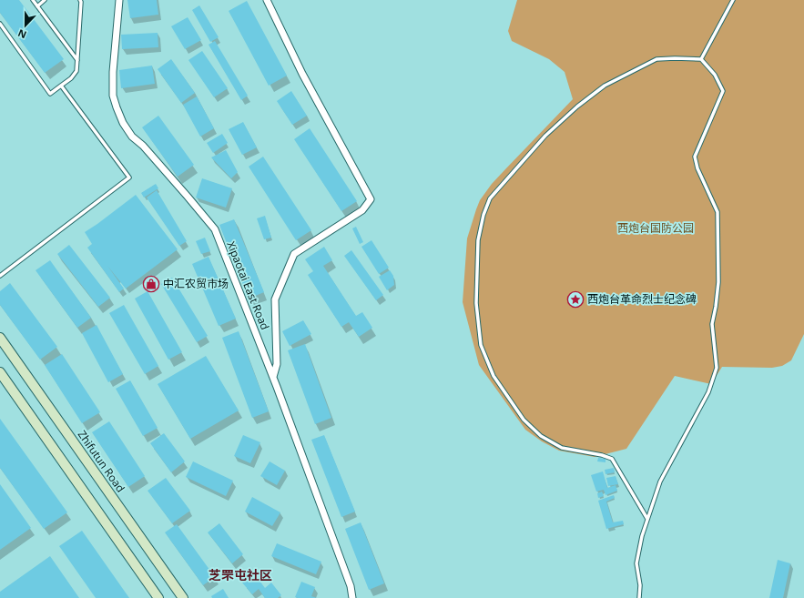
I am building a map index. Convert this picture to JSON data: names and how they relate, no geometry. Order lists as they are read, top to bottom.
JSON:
{
  "streets": {
    "main road": ["Zhifutun Road"],
    "street": ["Xipaotai East Road"]
  },
  "districts": ["芝罘屯社区"],
  "parks": ["西炮台国防公园"],
  "places": {
    "shop": ["中汇农贸市场"],
    "place": ["西炮台革命烈士纪念碑"]
  },
  "north": "bottom"
}
